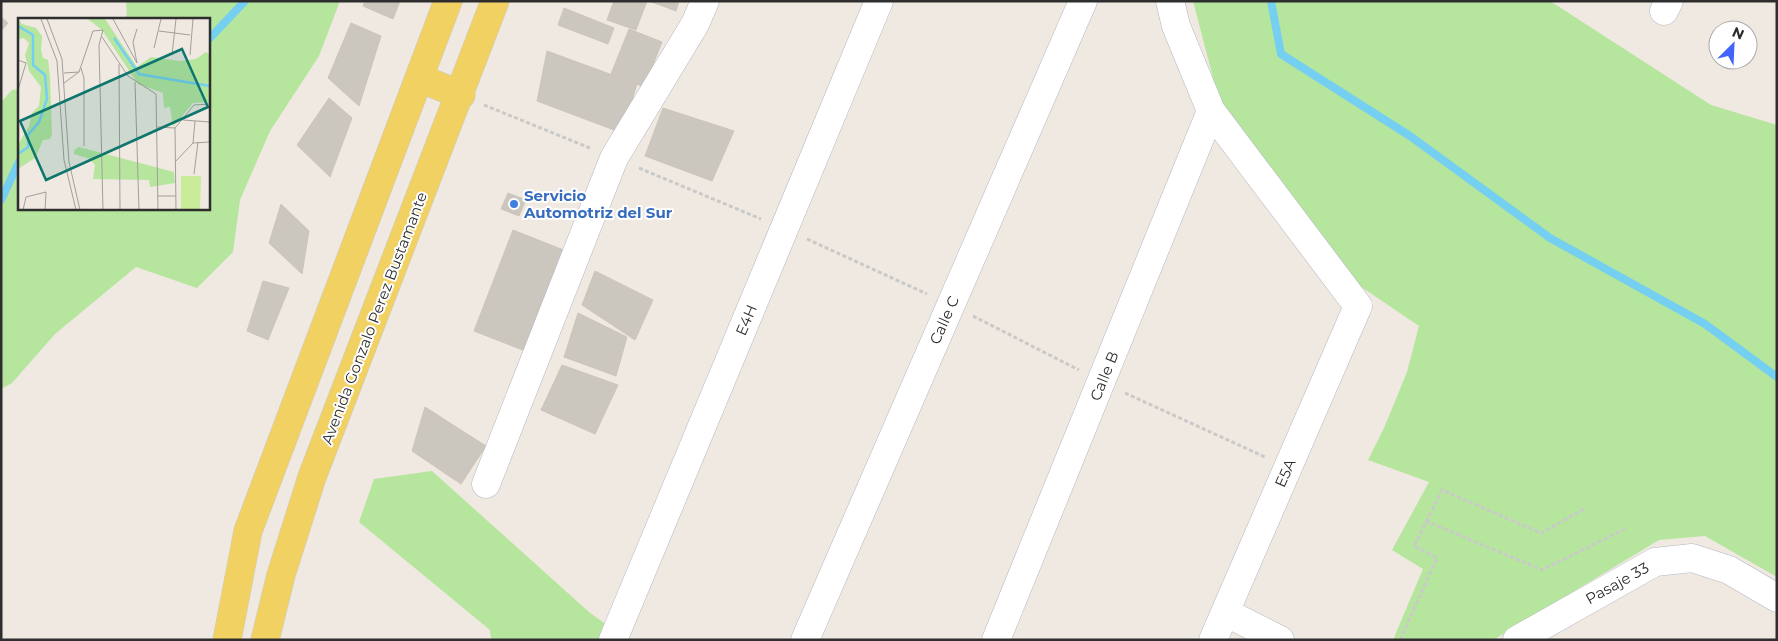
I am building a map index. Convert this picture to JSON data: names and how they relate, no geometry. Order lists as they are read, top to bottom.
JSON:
{
  "streets": {
    "main road": ["Avenida Gonzalo Perez Bustamante"],
    "street": [
      "E4H",
      "Calle C",
      "Calle B",
      "E5A",
      "Pasaje 33"
    ]
  },
  "crossings": [
    ["Calle B", "E5A"]
  ],
  "places": ["Servicio Automotriz del Sur"],
  "north": "top right"
}
